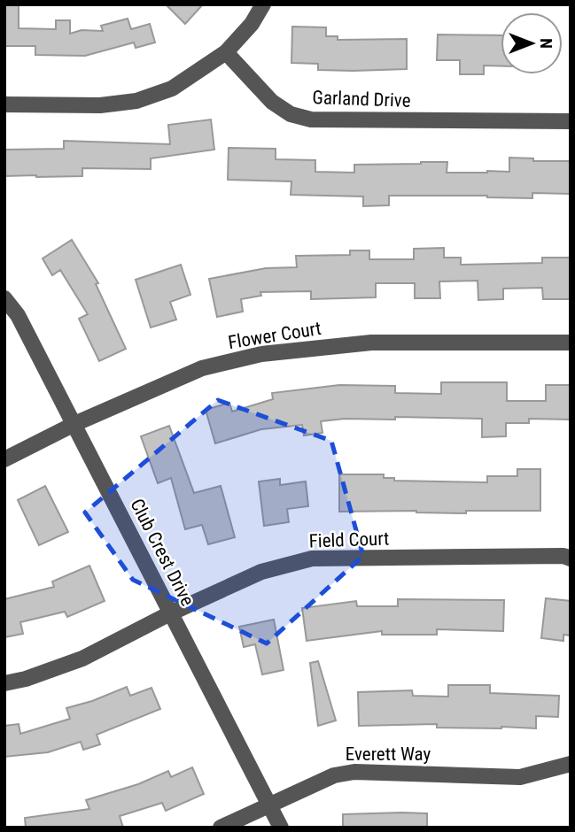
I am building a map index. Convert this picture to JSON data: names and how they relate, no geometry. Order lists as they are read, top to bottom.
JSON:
{
  "streets": {
    "street": [
      "Garland Drive",
      "Flower Court",
      "Field Court",
      "Club Crest Drive",
      "Everett Way"
    ]
  },
  "crossings": [
    ["Flower Court", "Club Crest Drive"],
    ["Field Court", "Club Crest Drive"],
    ["Club Crest Drive", "Everett Way"]
  ],
  "north": "right"
}
